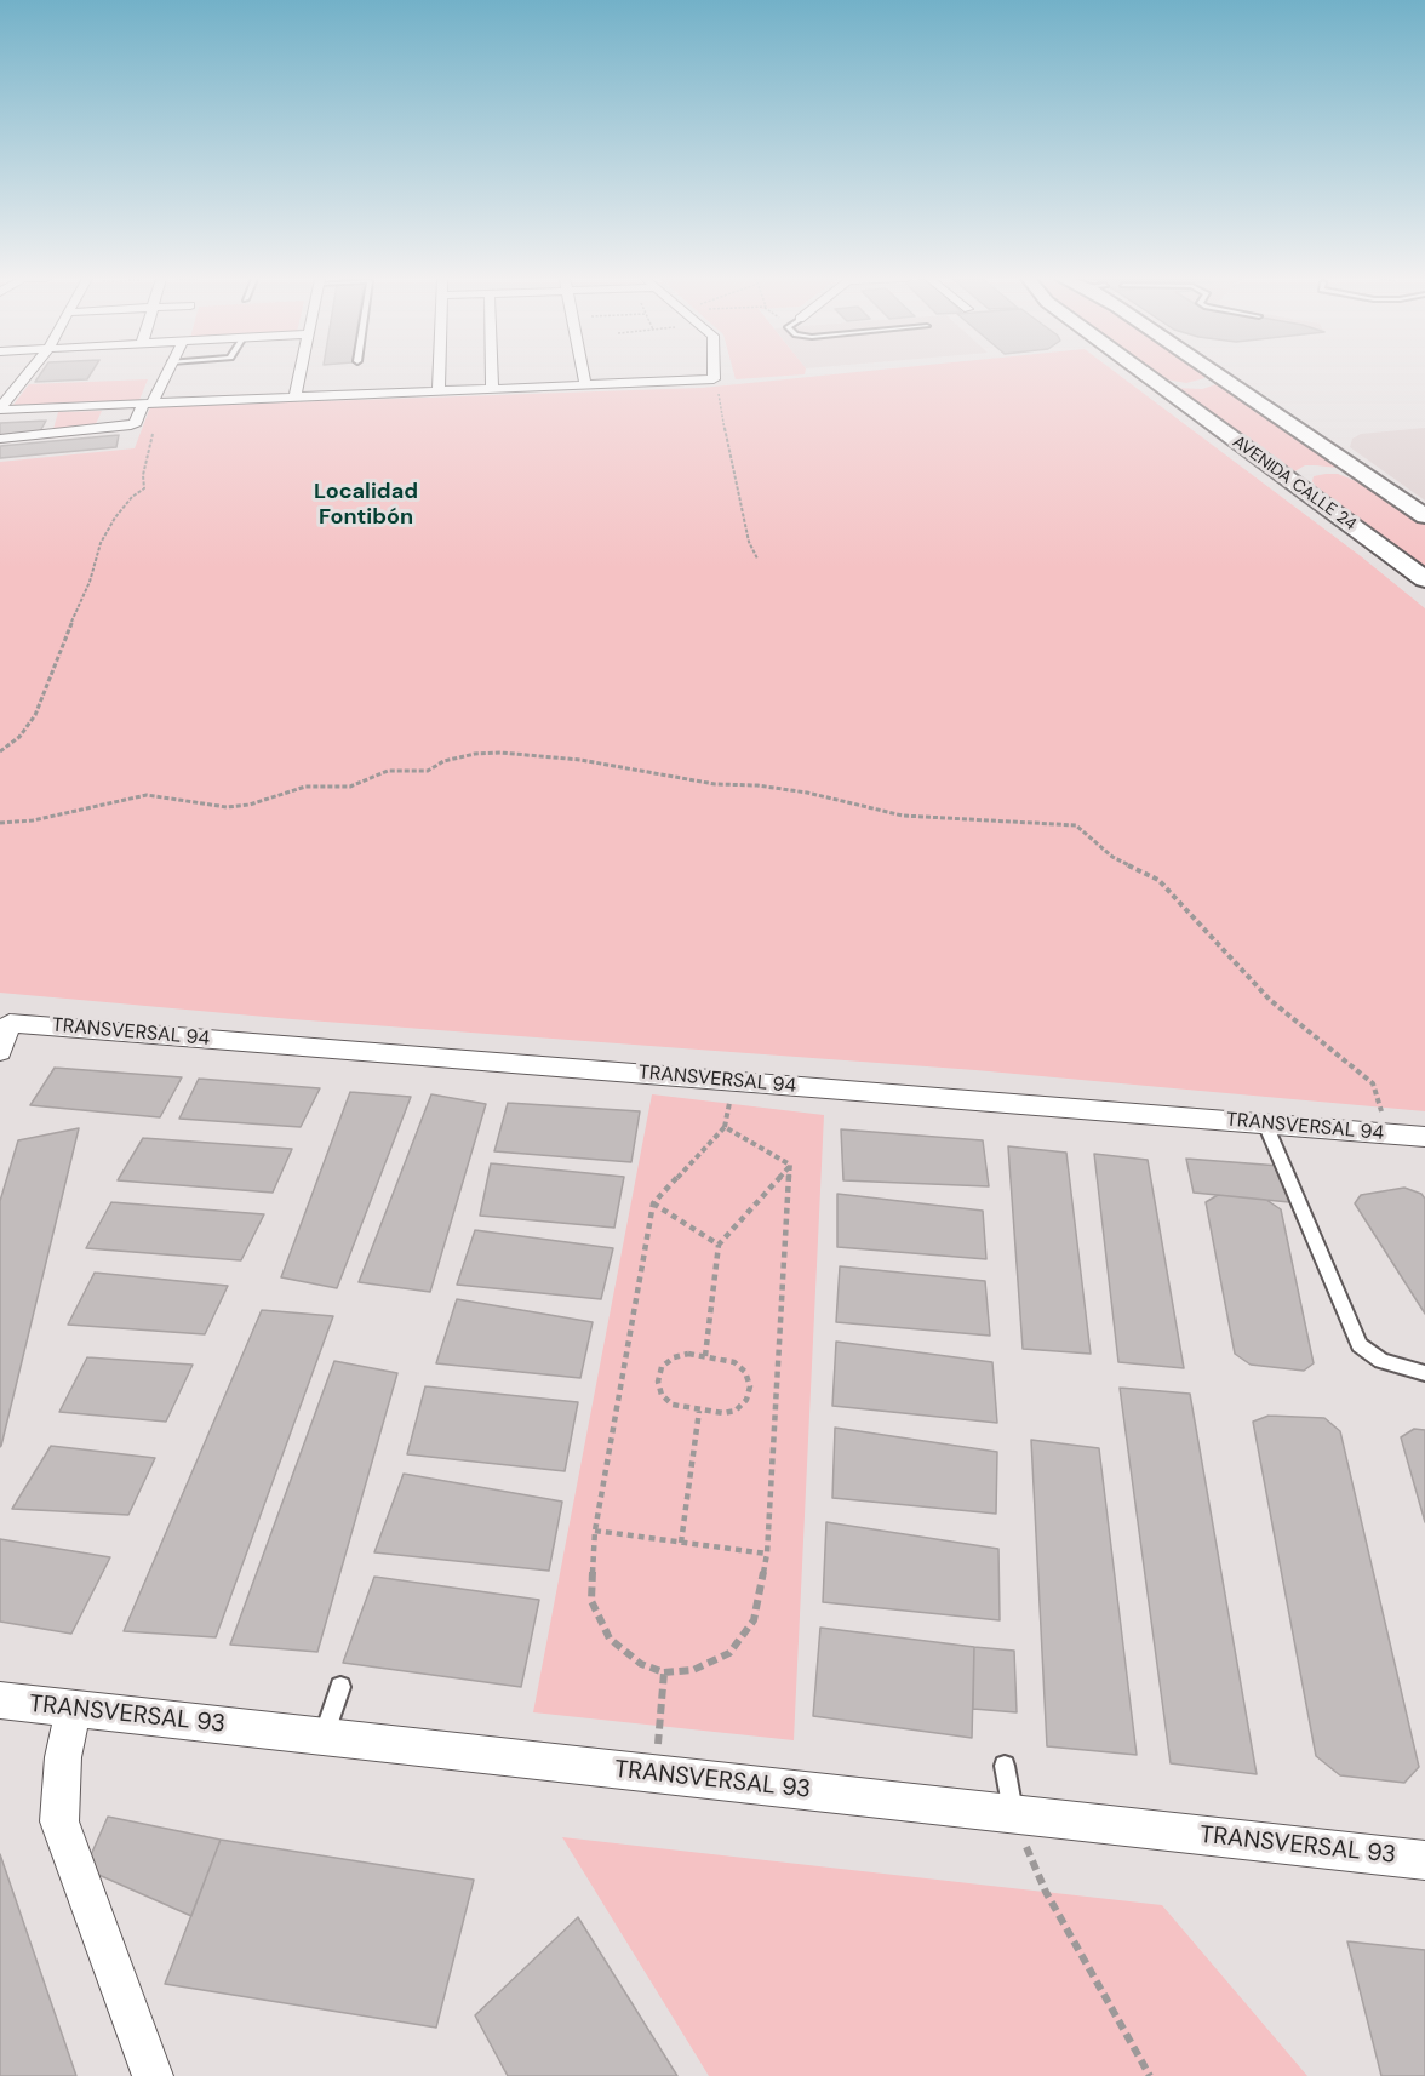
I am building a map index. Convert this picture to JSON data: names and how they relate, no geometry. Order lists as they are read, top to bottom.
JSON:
{
  "streets": {
    "main road": ["AVENIDA CALLE 24"],
    "street": ["TRANSVERSAL 94", "TRANSVERSAL 93"]
  },
  "districts": ["Localidad Fontibón"]
}
